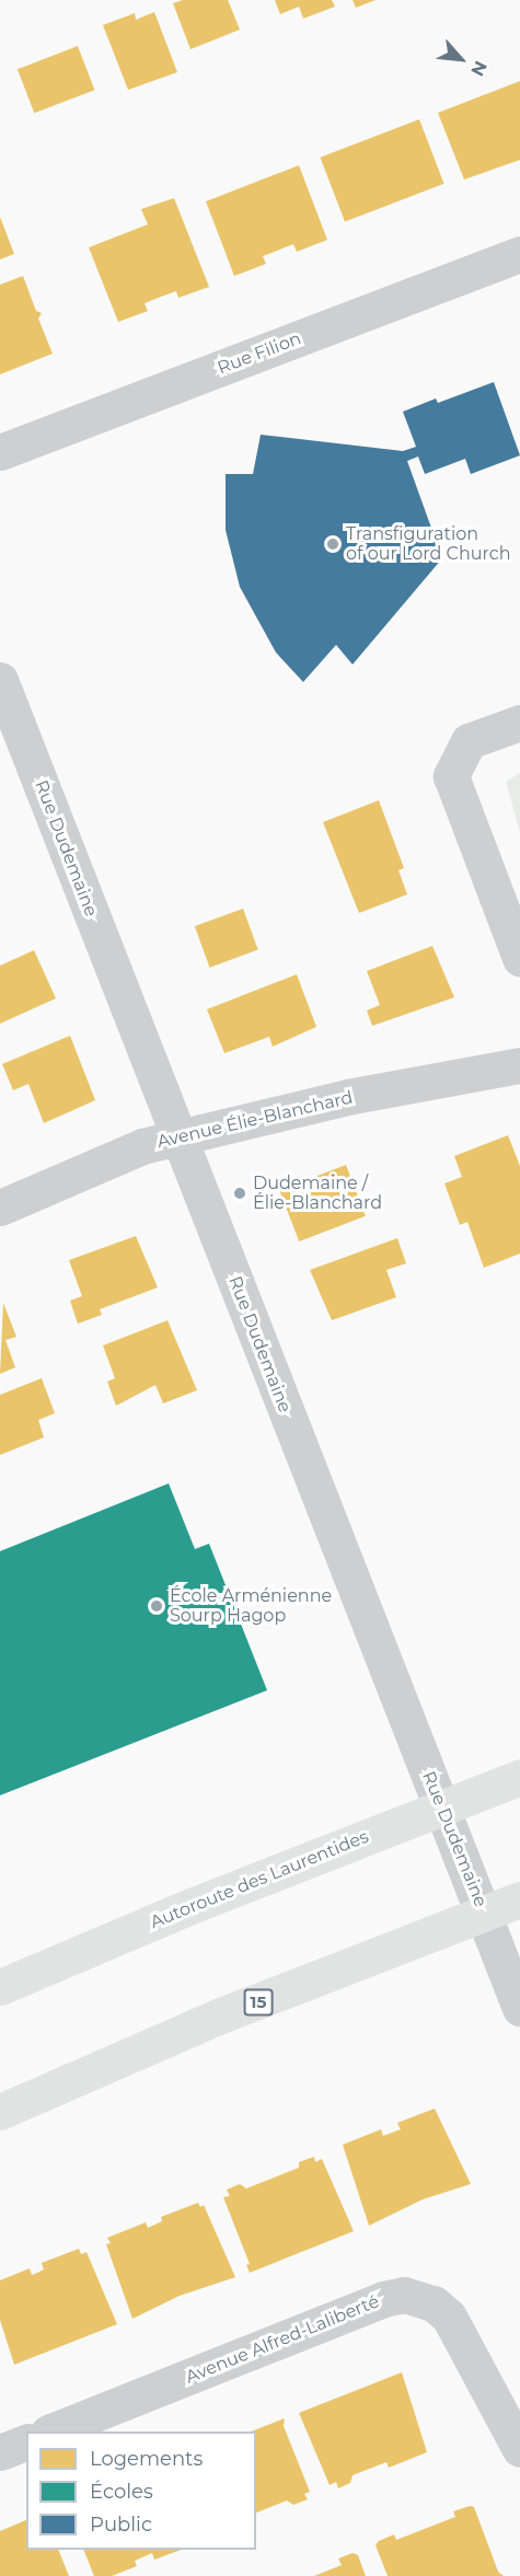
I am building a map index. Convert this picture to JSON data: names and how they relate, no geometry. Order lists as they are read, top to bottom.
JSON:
{
  "streets": {
    "highway": ["Autoroute des Laurentides", "15"],
    "street": [
      "Rue Filion",
      "Rue Dudemaine",
      "Avenue Élie-Blanchard",
      "Avenue Alfred-Laliberté"
    ]
  },
  "crossings": [
    ["Rue Dudemaine", "Avenue Élie-Blanchard"]
  ],
  "places": ["Transfiguration of our Lord Church", "Dudemaine / Élie-Blanchard", "École Arménienne Sourp Hagop"],
  "legend": ["Logements", "Écoles", "Public"],
  "north": "bottom right"
}
